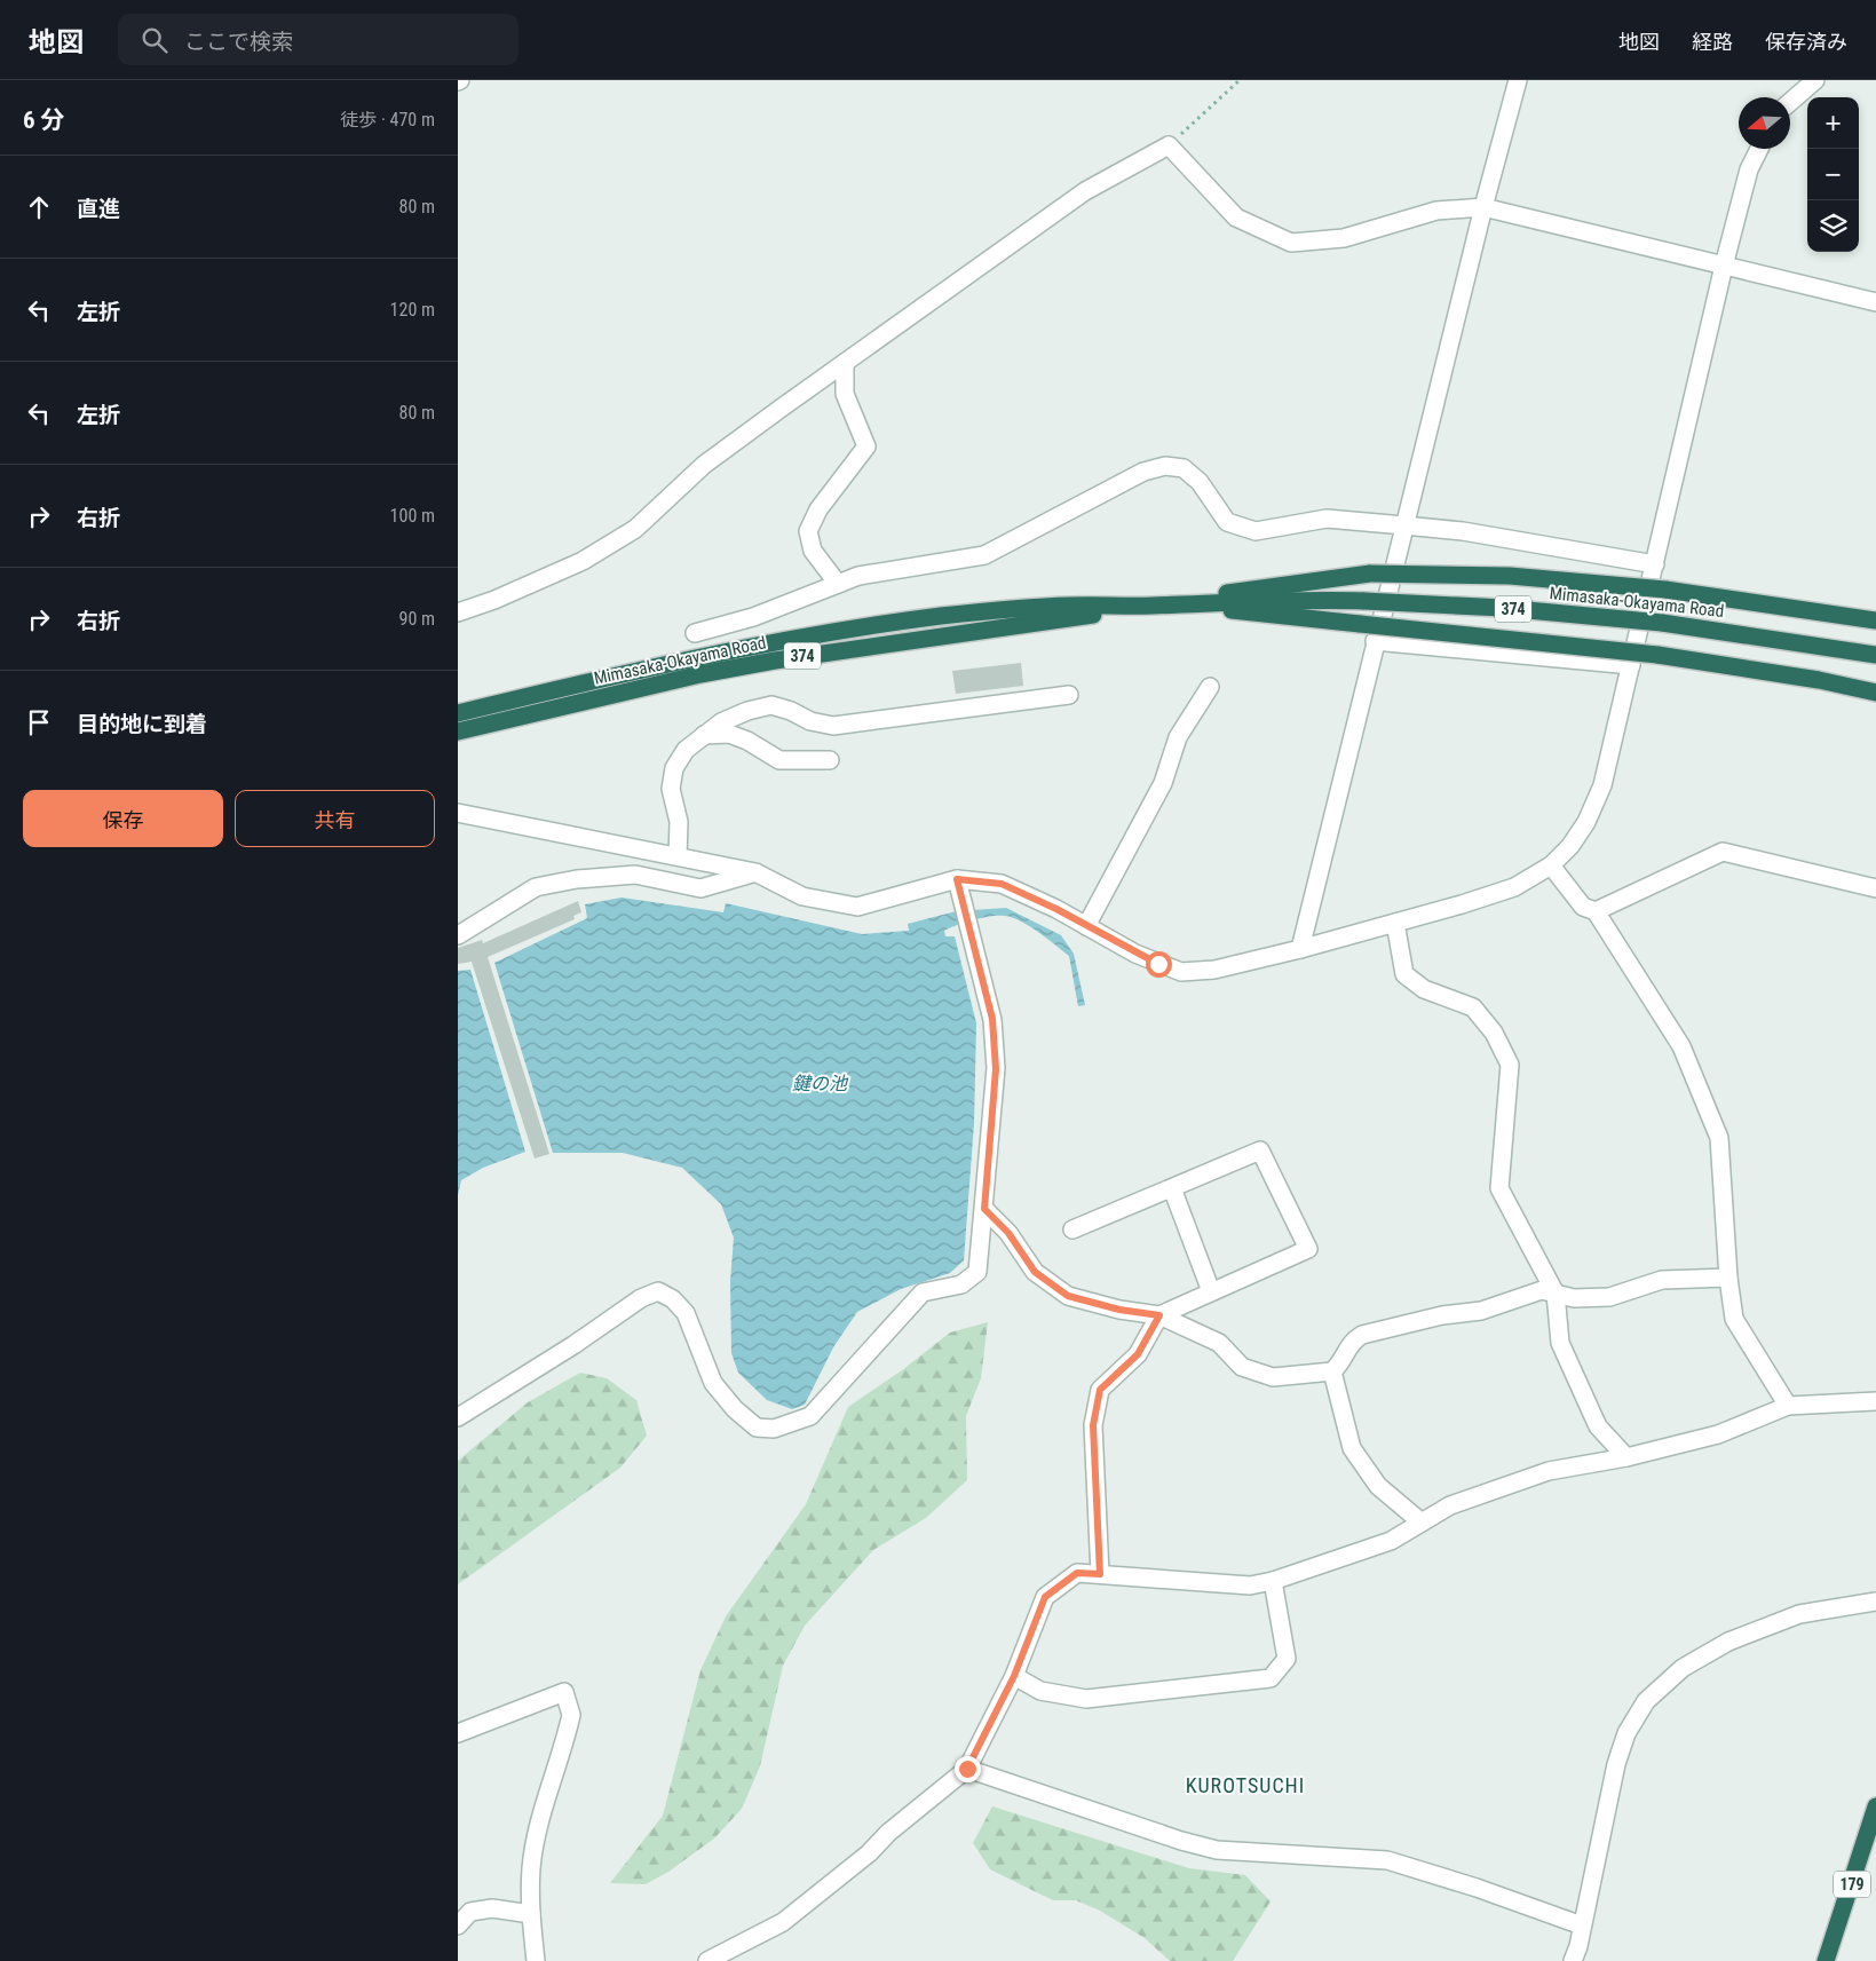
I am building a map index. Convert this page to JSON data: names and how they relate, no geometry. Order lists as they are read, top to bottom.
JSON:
{
  "streets": {
    "highway": ["Mimasaka-Okayama Road", "374", "179"]
  },
  "districts": ["KUROTSUCHI"],
  "water": ["鍵の池"],
  "north": "left",
  "page": {
    "header": "地図",
    "search": "ここで検索",
    "nav": ["地図", "経路", "保存済み"],
    "heading": ["6 分", "徒歩 · 470 m"],
    "map_buttons": ["+", "−"],
    "list": [
      ["直進", "80 m"],
      ["左折", "120 m"],
      ["左折", "80 m"],
      ["右折", "100 m"],
      ["右折", "90 m"],
      "目的地に到着"
    ],
    "buttons": ["保存", "共有"]
  }
}
